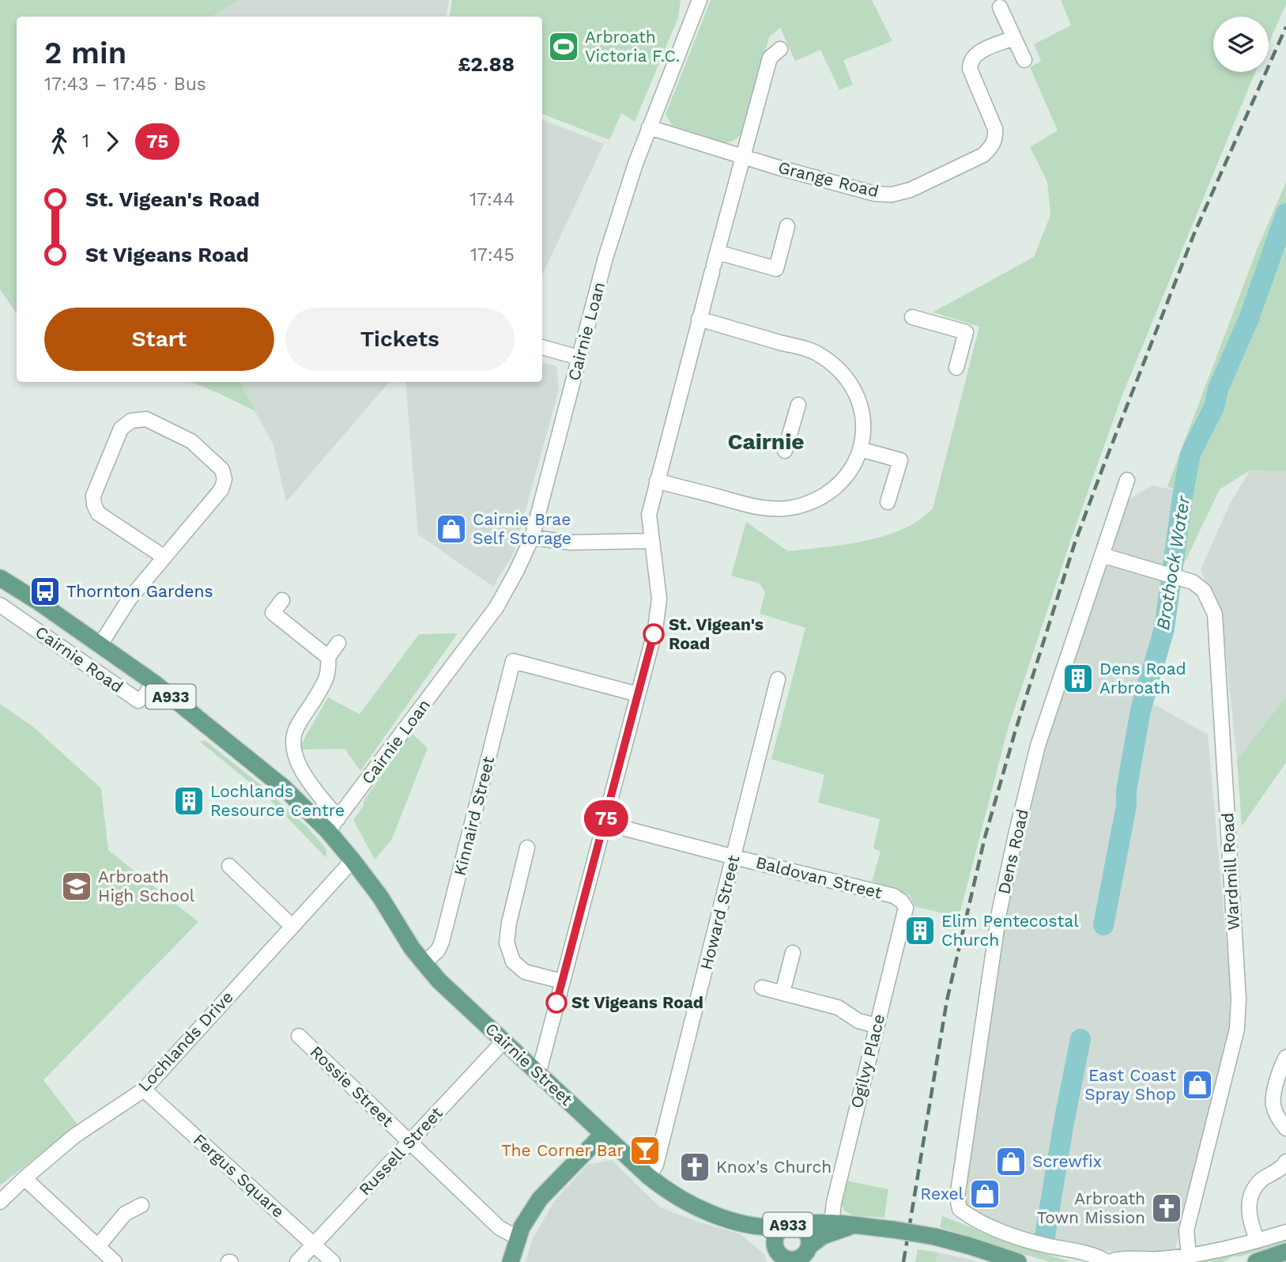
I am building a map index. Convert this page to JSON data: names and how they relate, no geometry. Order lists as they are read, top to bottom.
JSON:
{
  "streets": {
    "main road": ["Cairnie Road", "A933", "Cairnie Street"],
    "street": [
      "Grange Road",
      "Cairnie Loan",
      "Kinnaird Street",
      "Dens Road",
      "Wardmill Road",
      "Baldovan Street",
      "Howard Street",
      "Lochlands Drive",
      "Ogilvy Place",
      "Rossie Street",
      "Russell Street",
      "Fergus Square"
    ]
  },
  "crossings": [
    ["Grange Road", "Cairnie Loan"],
    ["Cairnie Loan", "Cairnie Road"],
    ["Cairnie Road", "Lochlands Drive"],
    ["Cairnie Road", "Cairnie Street"],
    ["A933", "Ogilvy Place"],
    ["A933", "Cairnie Street"],
    ["Kinnaird Street", "Cairnie Street"],
    ["Dens Road", "Wardmill Road"],
    ["Baldovan Street", "Howard Street"],
    ["Baldovan Street", "Ogilvy Place"],
    ["Howard Street", "Cairnie Street"],
    ["Lochlands Drive", "Cairnie Street"],
    ["Lochlands Drive", "Fergus Square"],
    ["Cairnie Street", "Russell Street"],
    ["Rossie Street", "Russell Street"],
    ["Russell Street", "Fergus Square"]
  ],
  "districts": ["Cairnie"],
  "water": ["Brothock Water"],
  "places": {
    "sports": ["Arbroath Victoria F.C."],
    "shop": [
      "Cairnie Brae Self Storage",
      "East Coast Spray Shop",
      "Screwfix",
      "Rexel"
    ],
    "bus stop": ["Thornton Gardens"],
    "other": ["St. Vigean's Road", "St Vigeans Road"],
    "building": ["Dens Road Arbroath", "Lochlands Resource Centre", "Elim Pentecostal Church"],
    "school or university": ["Arbroath High School"],
    "bar": ["The Corner Bar"],
    "church": ["Knox's Church", "Arbroath Town Mission"]
  },
  "lines": ["bus line 75"],
  "page": {
    "on_map": "75",
    "heading": ["2 min", "17:43 – 17:45 · Bus", "£2.88"],
    "legs": ["1", "75"],
    "list": [
      {
        "name": "St. Vigean's Road",
        "value": "17:44"
      },
      {
        "name": "St Vigeans Road",
        "value": "17:45"
      }
    ],
    "buttons": ["Start", "Tickets"]
  }
}
